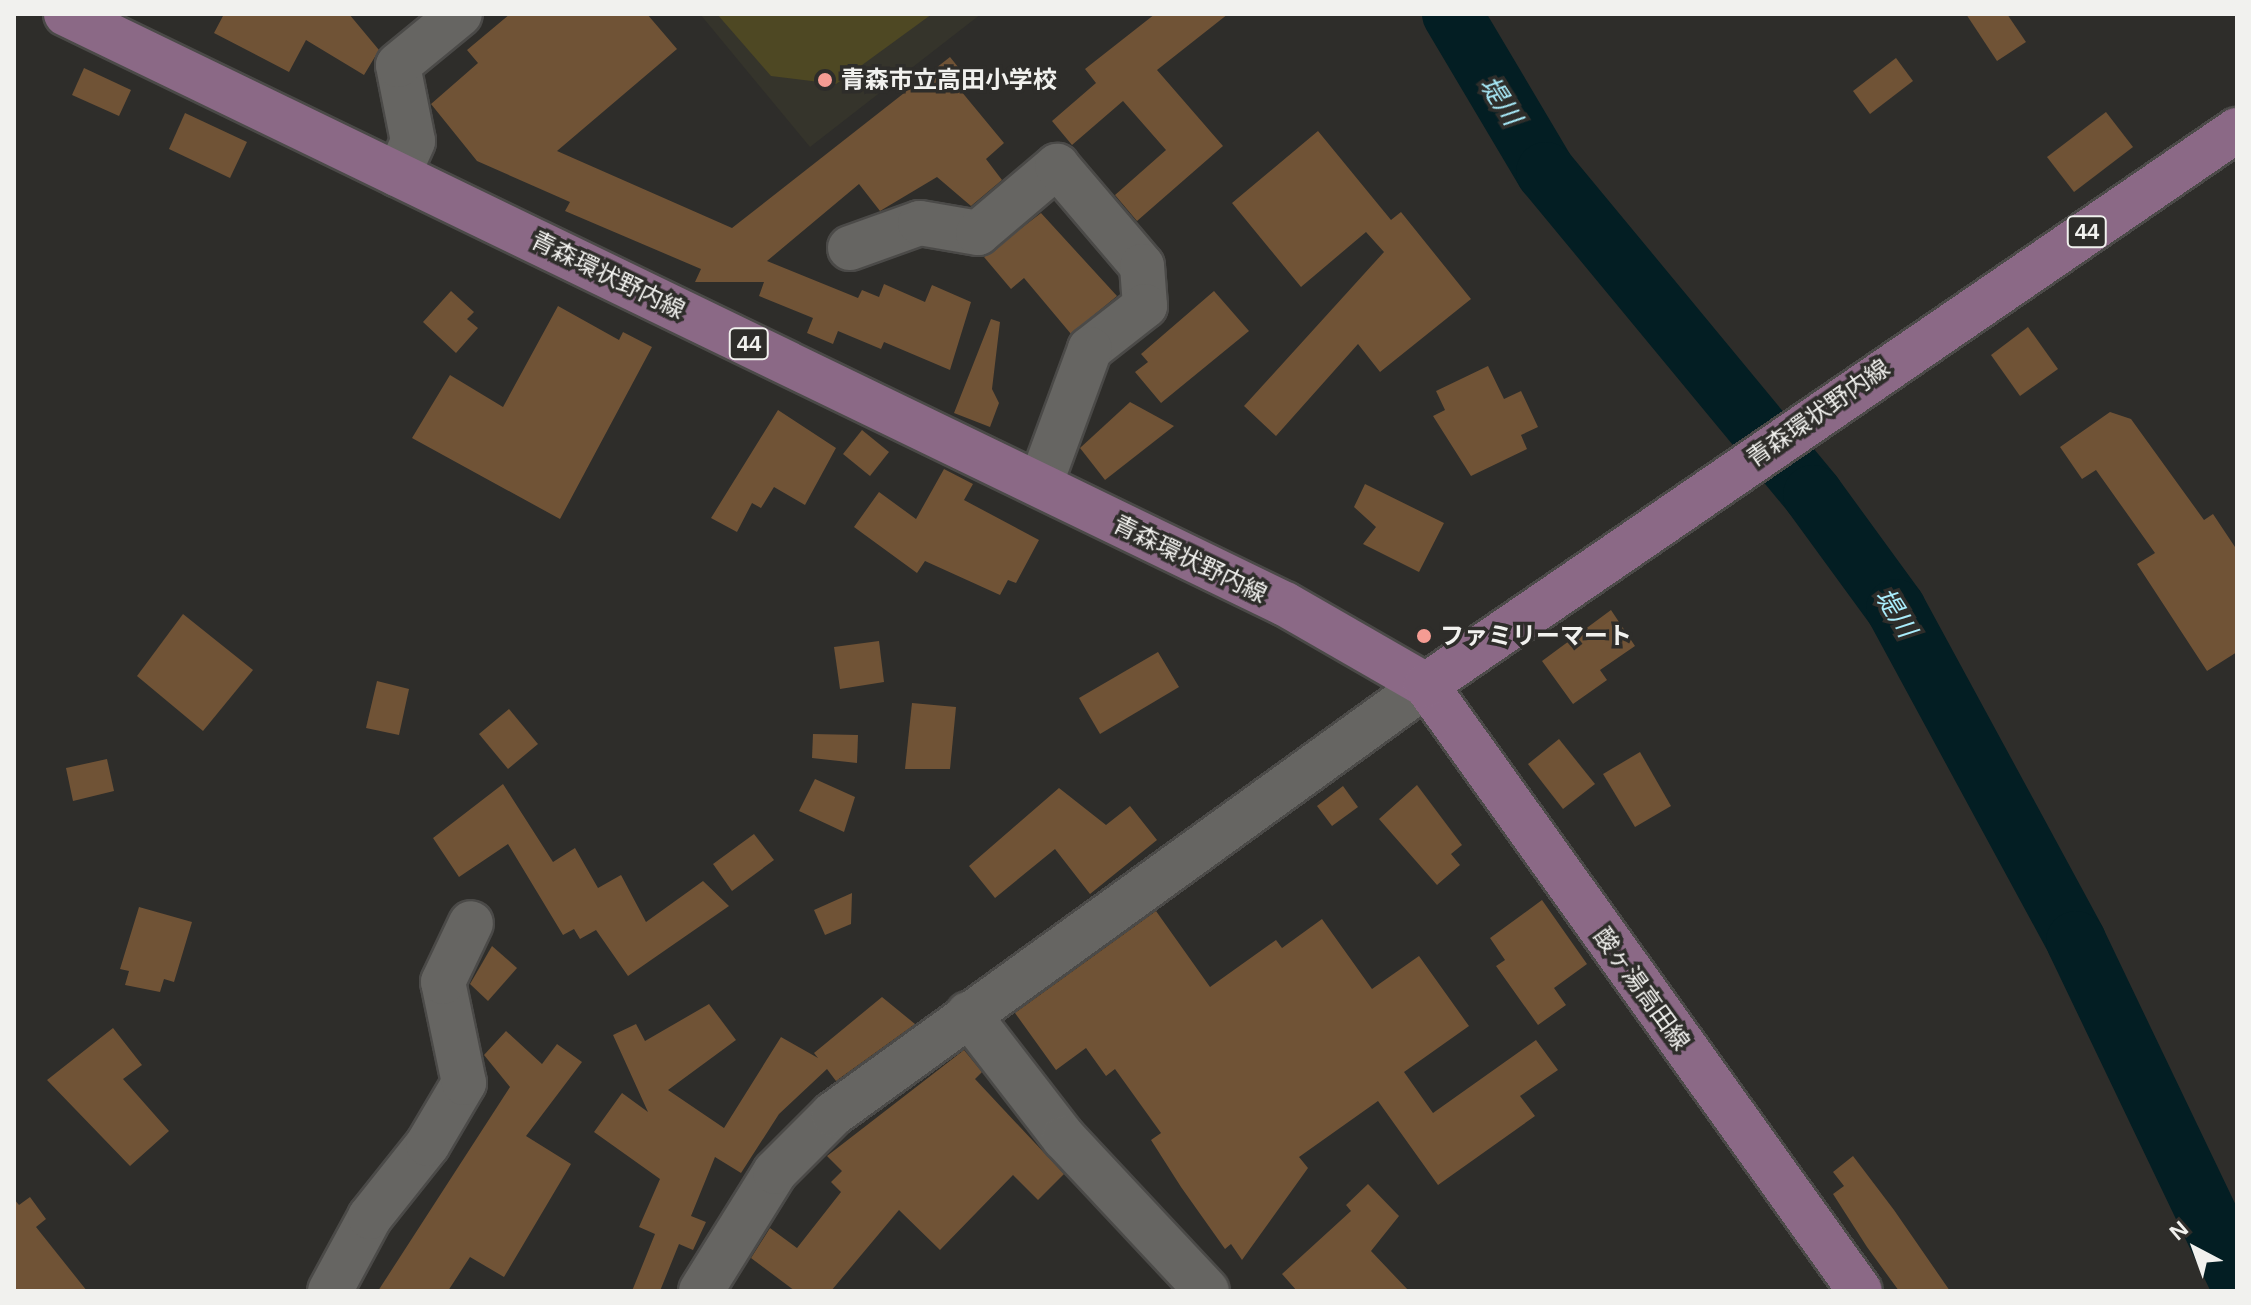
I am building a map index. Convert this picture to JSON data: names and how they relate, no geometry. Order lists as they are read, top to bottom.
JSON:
{
  "streets": {
    "main road": ["44", "青森環状野内線", "酸ヶ湯高田線"]
  },
  "crossings": [
    ["青森環状野内線", "酸ヶ湯高田線"]
  ],
  "water": ["堤川"],
  "places": ["青森市立高田小学校", "ファミリーマート"],
  "north": "top left"
}
